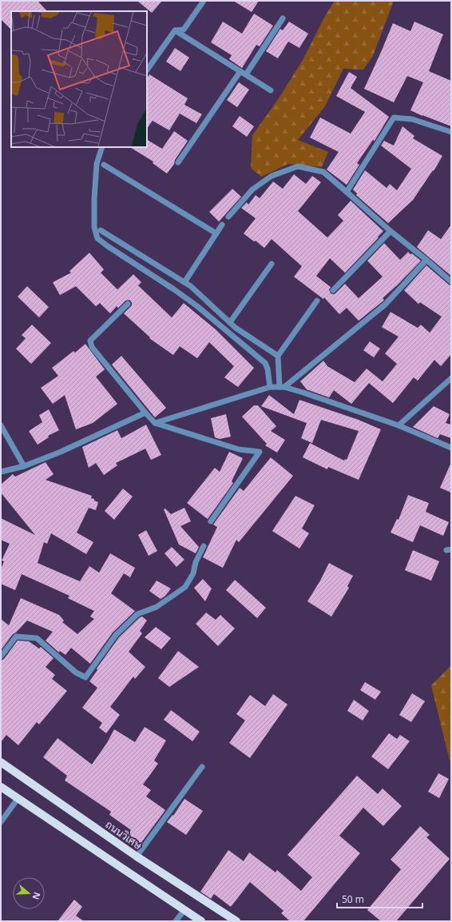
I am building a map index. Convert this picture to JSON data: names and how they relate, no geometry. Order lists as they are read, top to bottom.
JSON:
{
  "streets": {
    "main road": ["ถนนวิเศษ"]
  },
  "scale_bar": "50 m",
  "north": "right"
}
